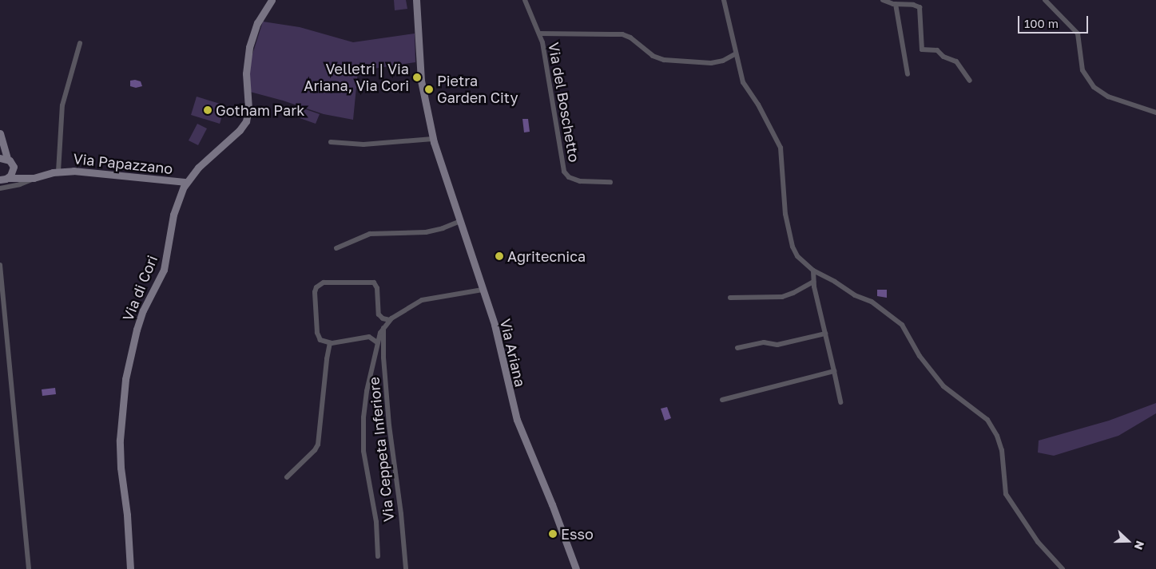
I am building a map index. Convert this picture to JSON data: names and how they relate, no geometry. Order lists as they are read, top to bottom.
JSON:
{
  "streets": {
    "main road": ["Via Papazzano", "Via di Cori", "Via Ariana"],
    "street": ["Via del Boschetto", "Via Ceppeta Inferiore"]
  },
  "crossings": [
    ["Via Papazzano", "Via di Cori"],
    ["Via Ariana", "Via Ceppeta Inferiore"]
  ],
  "places": [
    "Velletri | Via Ariana, Via Cori",
    "Pietra Garden City",
    "Gotham Park",
    "Agritecnica",
    "Esso"
  ],
  "scale_bar": "100 m",
  "north": "right"
}
